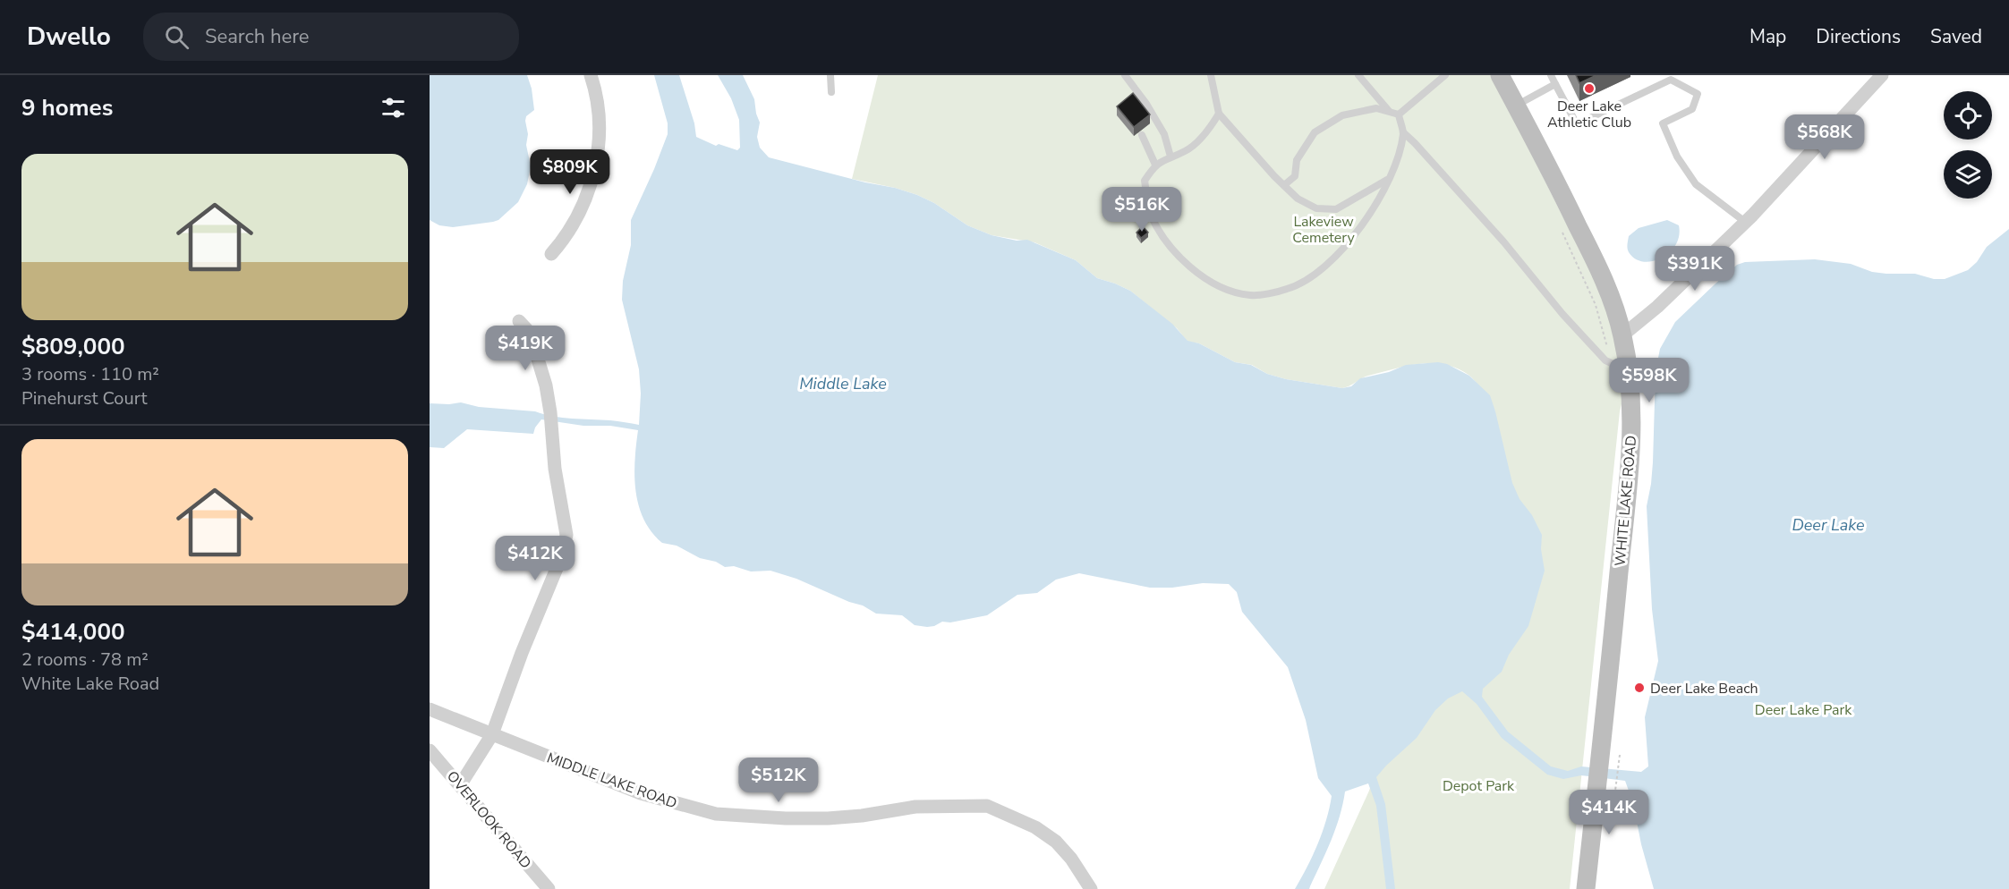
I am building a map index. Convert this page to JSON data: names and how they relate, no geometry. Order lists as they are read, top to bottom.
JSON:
{
  "streets": {
    "street": ["WHITE LAKE ROAD", "MIDDLE LAKE ROAD", "OVERLOOK ROAD"]
  },
  "water": ["Middle Lake", "Deer Lake"],
  "parks": ["Lakeview Cemetery", "Deer Lake Park", "Depot Park"],
  "places": ["Deer Lake Athletic Club", "Deer Lake Beach"],
  "page": {
    "header": "Dwello",
    "search": "Search here",
    "nav": ["Map", "Directions", "Saved"],
    "heading": "9 homes",
    "price": [
      "$568K",
      "$809K",
      "$516K",
      "$391K",
      "$419K",
      "$598K",
      "$412K",
      "$512K",
      "$414K"
    ],
    "list": [
      {
        "name": "$809,000",
        "note": "3 rooms · 110 m² · Pinehurst Court"
      },
      {
        "name": "$414,000",
        "note": "2 rooms · 78 m² · White Lake Road"
      }
    ]
  }
}
